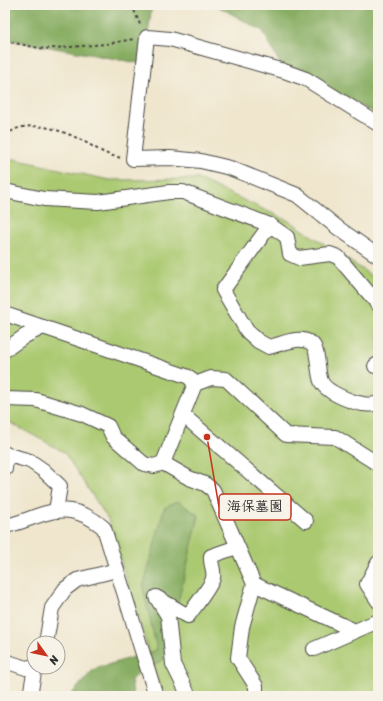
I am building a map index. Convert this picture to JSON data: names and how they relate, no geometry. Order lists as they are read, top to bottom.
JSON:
{
  "places": ["海保墓園"],
  "north": "bottom right"
}
